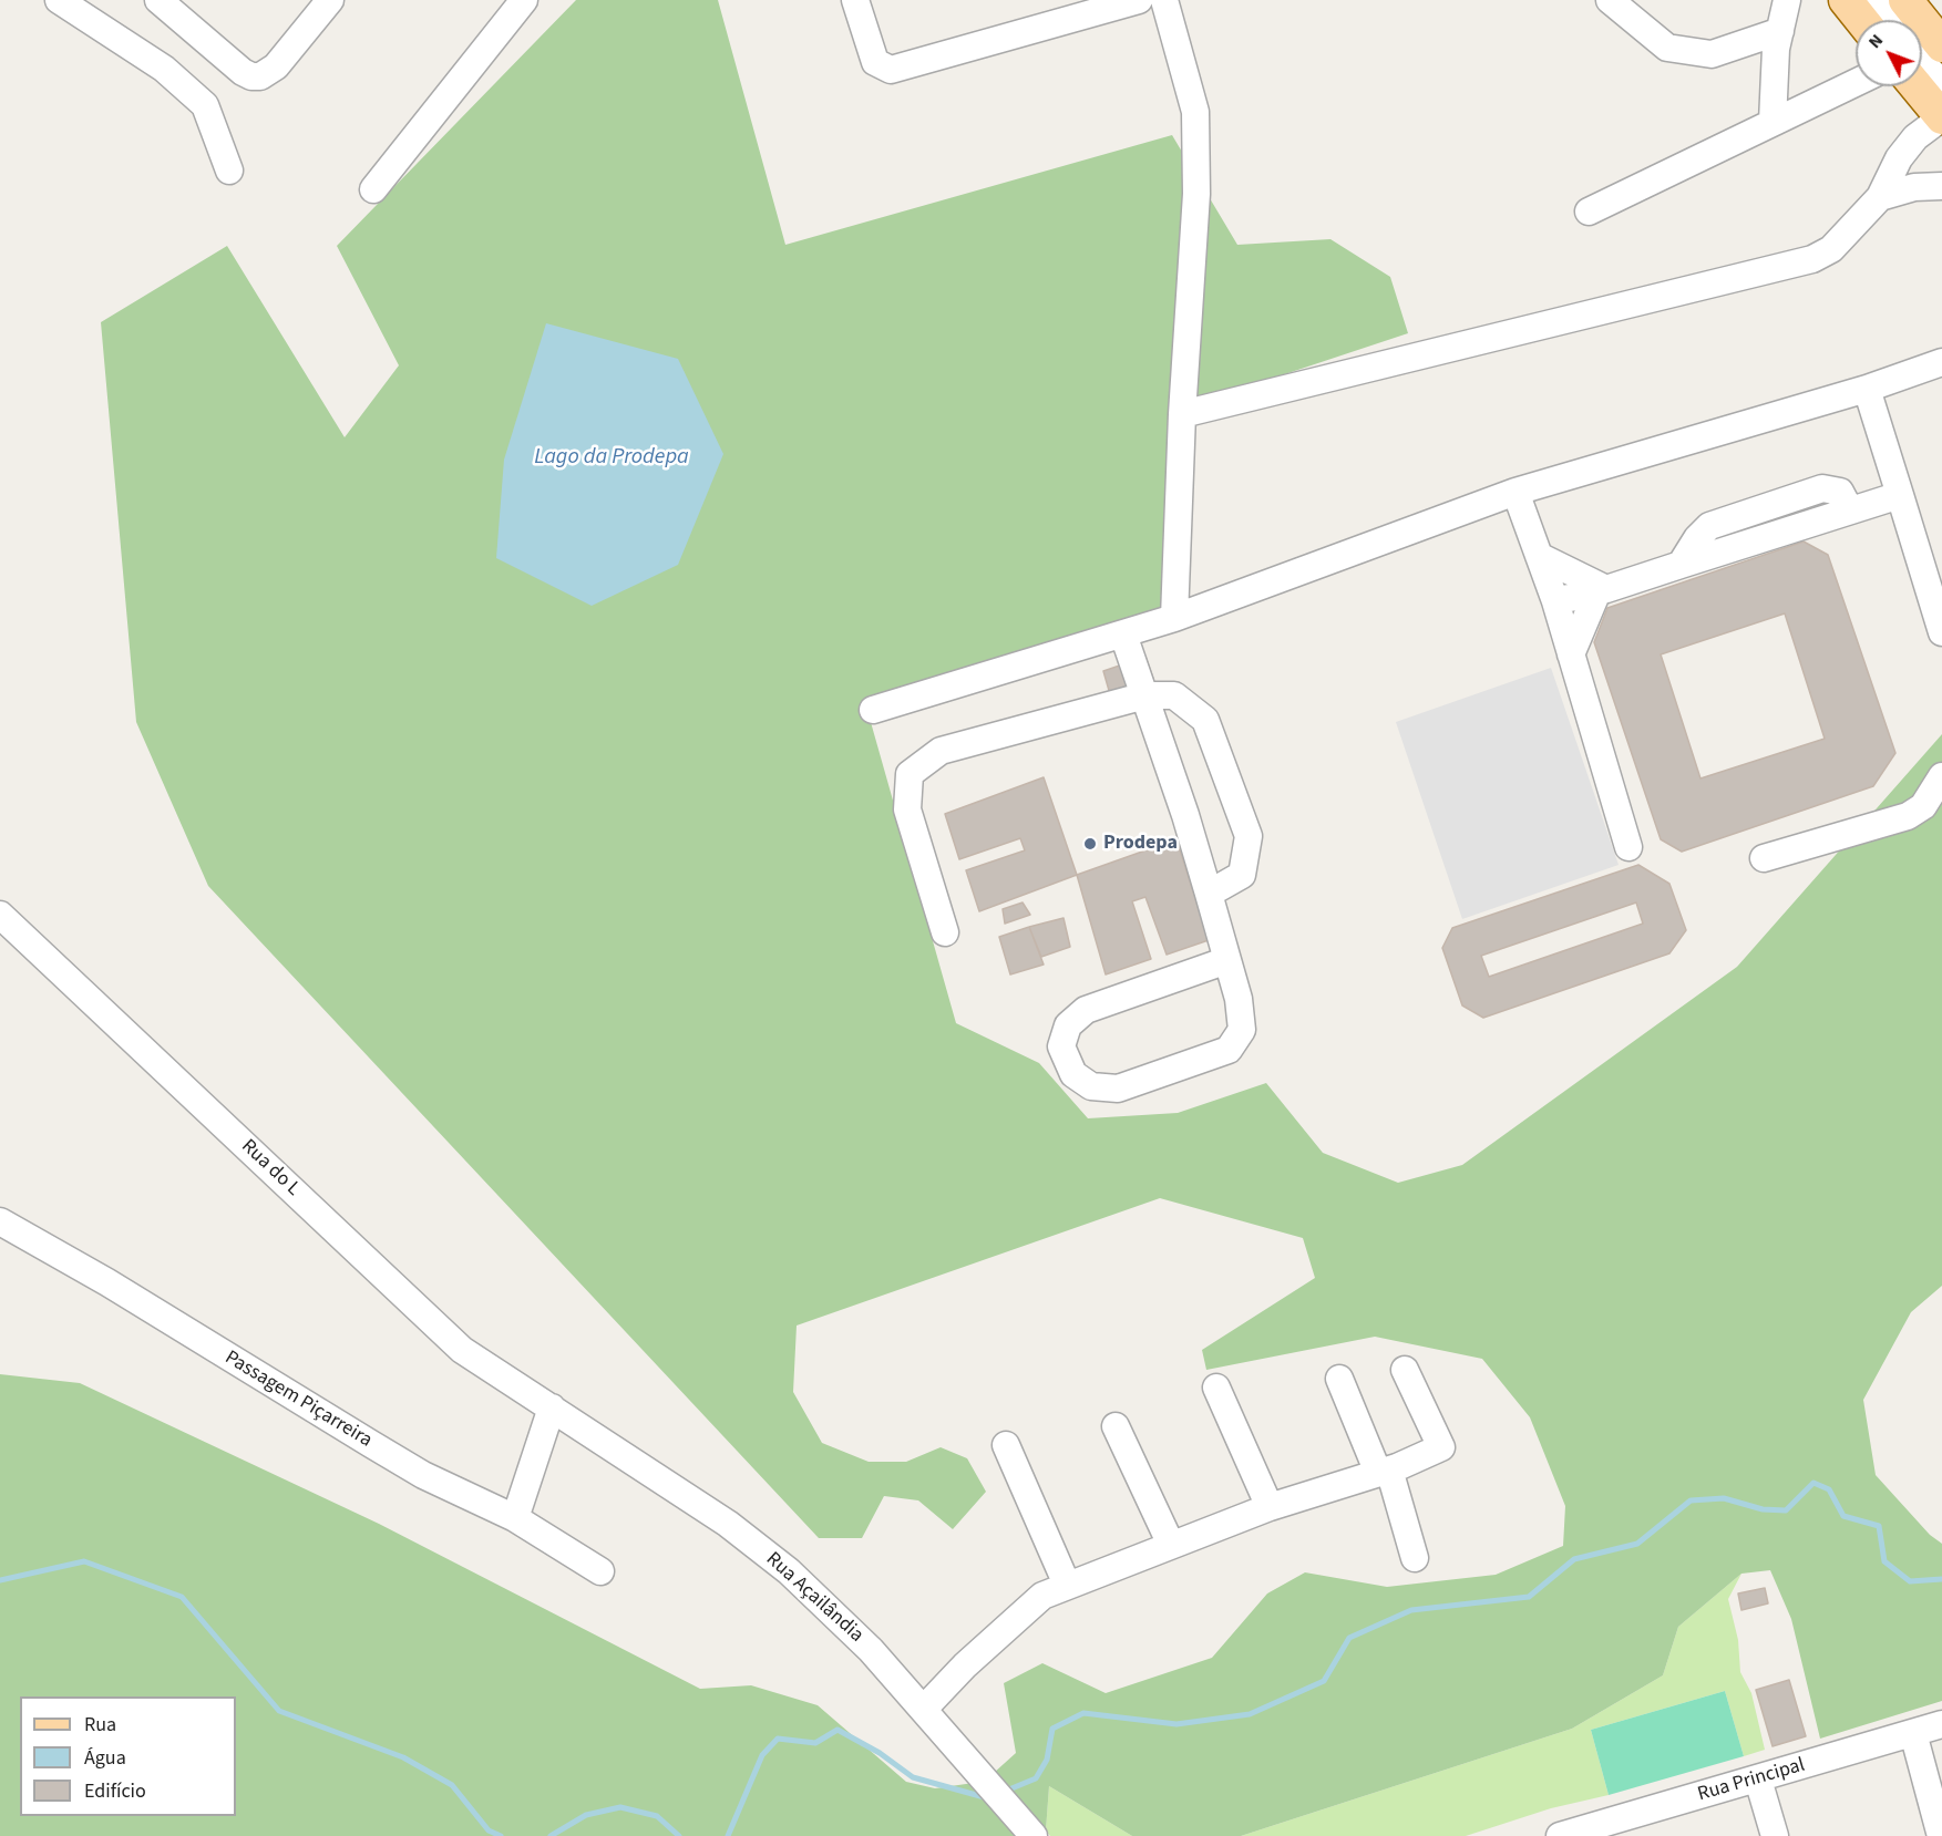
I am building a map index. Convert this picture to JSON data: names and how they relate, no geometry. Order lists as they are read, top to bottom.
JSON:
{
  "streets": {
    "street": [
      "Rua do L",
      "Passagem Piçarreira",
      "Rua Açailândia",
      "Rua Principal"
    ]
  },
  "crossings": [
    ["Rua do L", "Rua Açailândia"]
  ],
  "water": ["Lago da Prodepa"],
  "places": ["Prodepa"],
  "legend": ["Rua", "Água", "Edifício"],
  "north": "top left"
}
